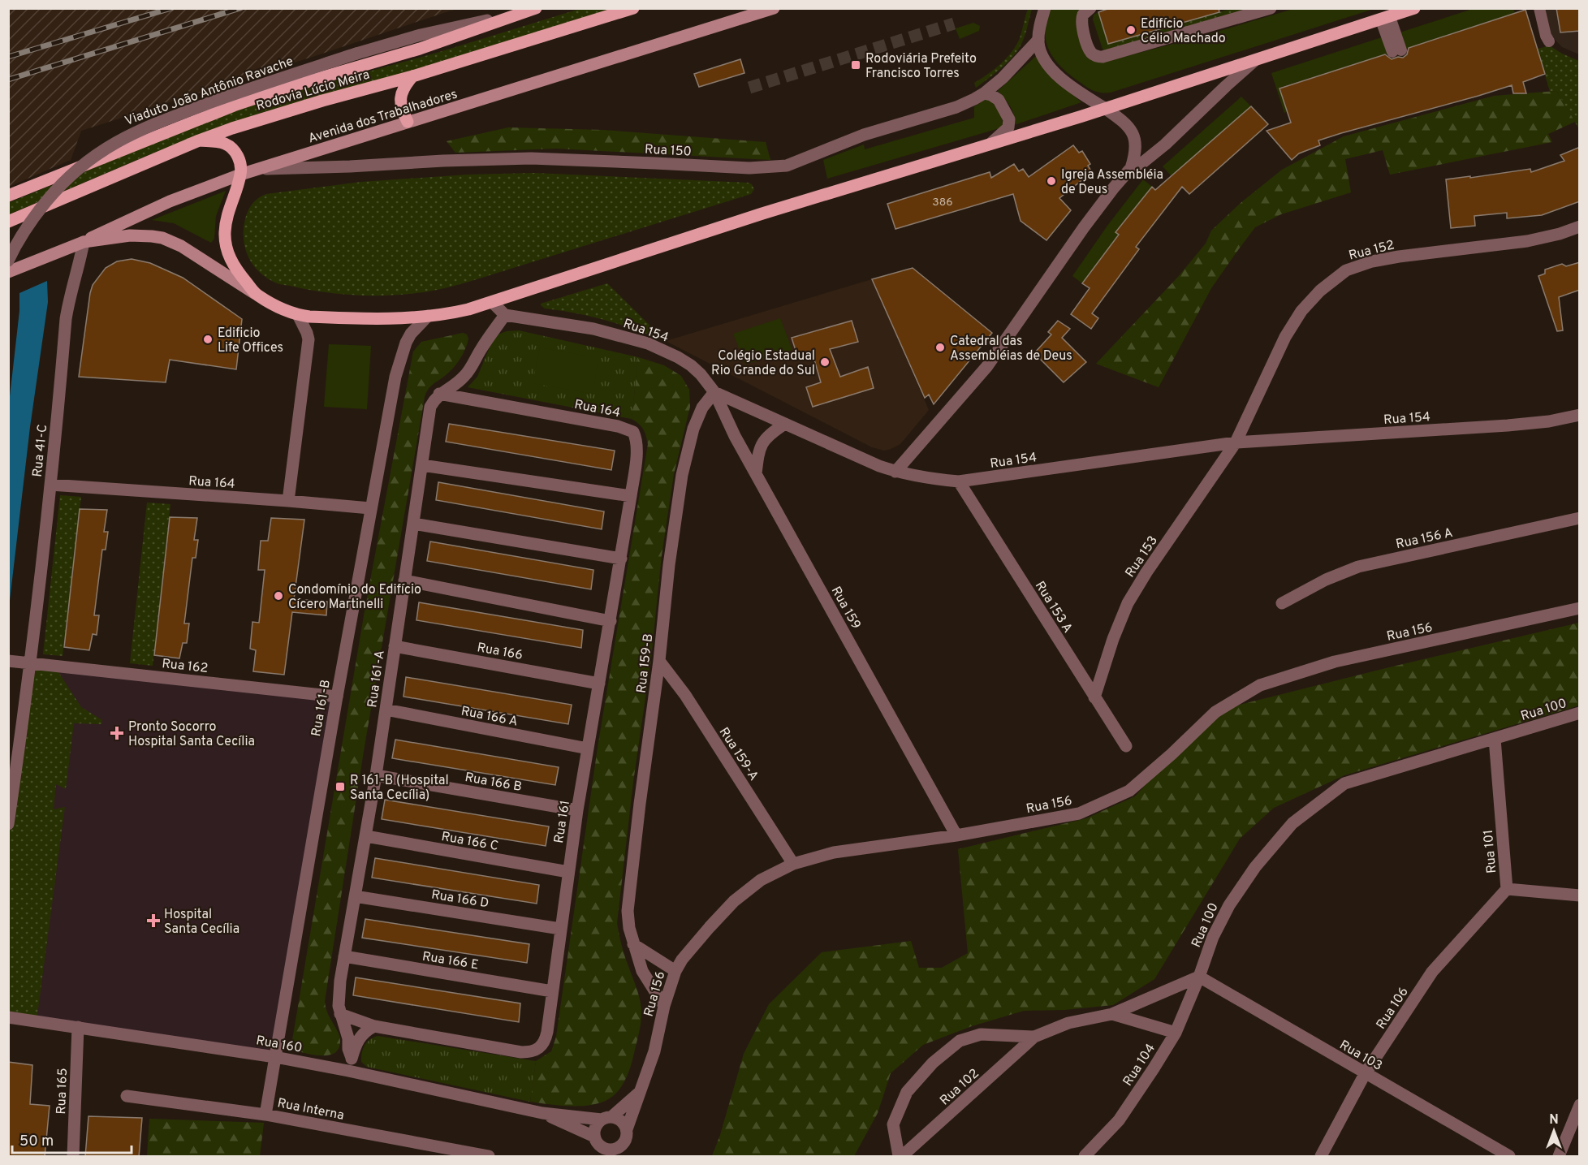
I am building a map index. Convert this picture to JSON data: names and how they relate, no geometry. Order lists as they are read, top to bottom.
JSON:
{
  "streets": {
    "main road": ["Rodovia Lúcio Meira", "Avenida dos Trabalhadores"],
    "street": [
      "Viaduto João Antônio Ravache",
      "Rua 150",
      "Rua 152",
      "Rua 154",
      "Rua 164",
      "Rua 41-C",
      "Rua 156 A",
      "Rua 153",
      "Rua 153 A",
      "Rua 159",
      "Rua 156",
      "Rua 166",
      "Rua 159-B",
      "Rua 162",
      "Rua 161-A",
      "Rua 161-B",
      "Rua 100",
      "Rua 166 A",
      "Rua 159-A",
      "Rua 166 B",
      "Rua 161",
      "Rua 166 C",
      "Rua 101",
      "Rua 166 D",
      "Rua 166 E",
      "Rua 106",
      "Rua 160",
      "Rua 103",
      "Rua 104",
      "Rua 102",
      "Rua 165",
      "Rua Interna"
    ]
  },
  "crossings": [
    ["Rodovia Lúcio Meira", "Viaduto João Antônio Ravache"],
    ["Avenida dos Trabalhadores", "Rua 150"],
    ["Avenida dos Trabalhadores", "Rua 41-C"],
    ["Rua 152", "Rua 154"],
    ["Rua 152", "Rua 153"],
    ["Rua 154", "Rua 153"],
    ["Rua 154", "Rua 153 A"],
    ["Rua 154", "Rua 159"],
    ["Rua 154", "Rua 159-B"],
    ["Rua 164", "Rua 41-C"],
    ["Rua 164", "Rua 161-A"],
    ["Rua 164", "Rua 161-B"],
    ["Rua 164", "Rua 161"],
    ["Rua 41-C", "Rua 162"],
    ["Rua 153", "Rua 153 A"],
    ["Rua 159", "Rua 156"],
    ["Rua 159", "Rua 159-B"],
    ["Rua 156", "Rua 159-B"],
    ["Rua 156", "Rua 159-A"],
    ["Rua 156", "Rua 160"],
    ["Rua 166", "Rua 161-A"],
    ["Rua 166", "Rua 161"],
    ["Rua 159-B", "Rua 159-A"],
    ["Rua 162", "Rua 161-B"],
    ["Rua 161-A", "Rua 166 A"],
    ["Rua 161-A", "Rua 166 B"],
    ["Rua 161-A", "Rua 161"],
    ["Rua 161-A", "Rua 166 C"],
    ["Rua 161-A", "Rua 166 D"],
    ["Rua 161-A", "Rua 166 E"],
    ["Rua 161-A", "Rua 160"],
    ["Rua 161-B", "Rua 160"],
    ["Rua 161-B", "Rua Interna"],
    ["Rua 100", "Rua 101"],
    ["Rua 100", "Rua 103"],
    ["Rua 100", "Rua 104"],
    ["Rua 166 A", "Rua 161"],
    ["Rua 166 B", "Rua 161"],
    ["Rua 161", "Rua 166 C"],
    ["Rua 161", "Rua 166 D"],
    ["Rua 161", "Rua 166 E"],
    ["Rua 101", "Rua 106"],
    ["Rua 106", "Rua 103"],
    ["Rua 160", "Rua 165"],
    ["Rua 103", "Rua 104"]
  ],
  "places": {
    "other": [
      "Edifício Célio Machado",
      "Igreja Assembléia de Deus",
      "Edificio Life Offices",
      "Catedral das Assembléias de Deus",
      "Colégio Estadual Rio Grande do Sul",
      "Condomínio do Edifício Cícero Martinelli"
    ],
    "transit": ["Rodoviária Prefeito Francisco Torres", "R 161-B (Hospital Santa Cecília)"],
    "health": ["Pronto Socorro Hospital Santa Cecília", "Hospital Santa Cecília"]
  },
  "house_numbers": ["386"],
  "scale_bar": "50 m",
  "north": "top"
}
